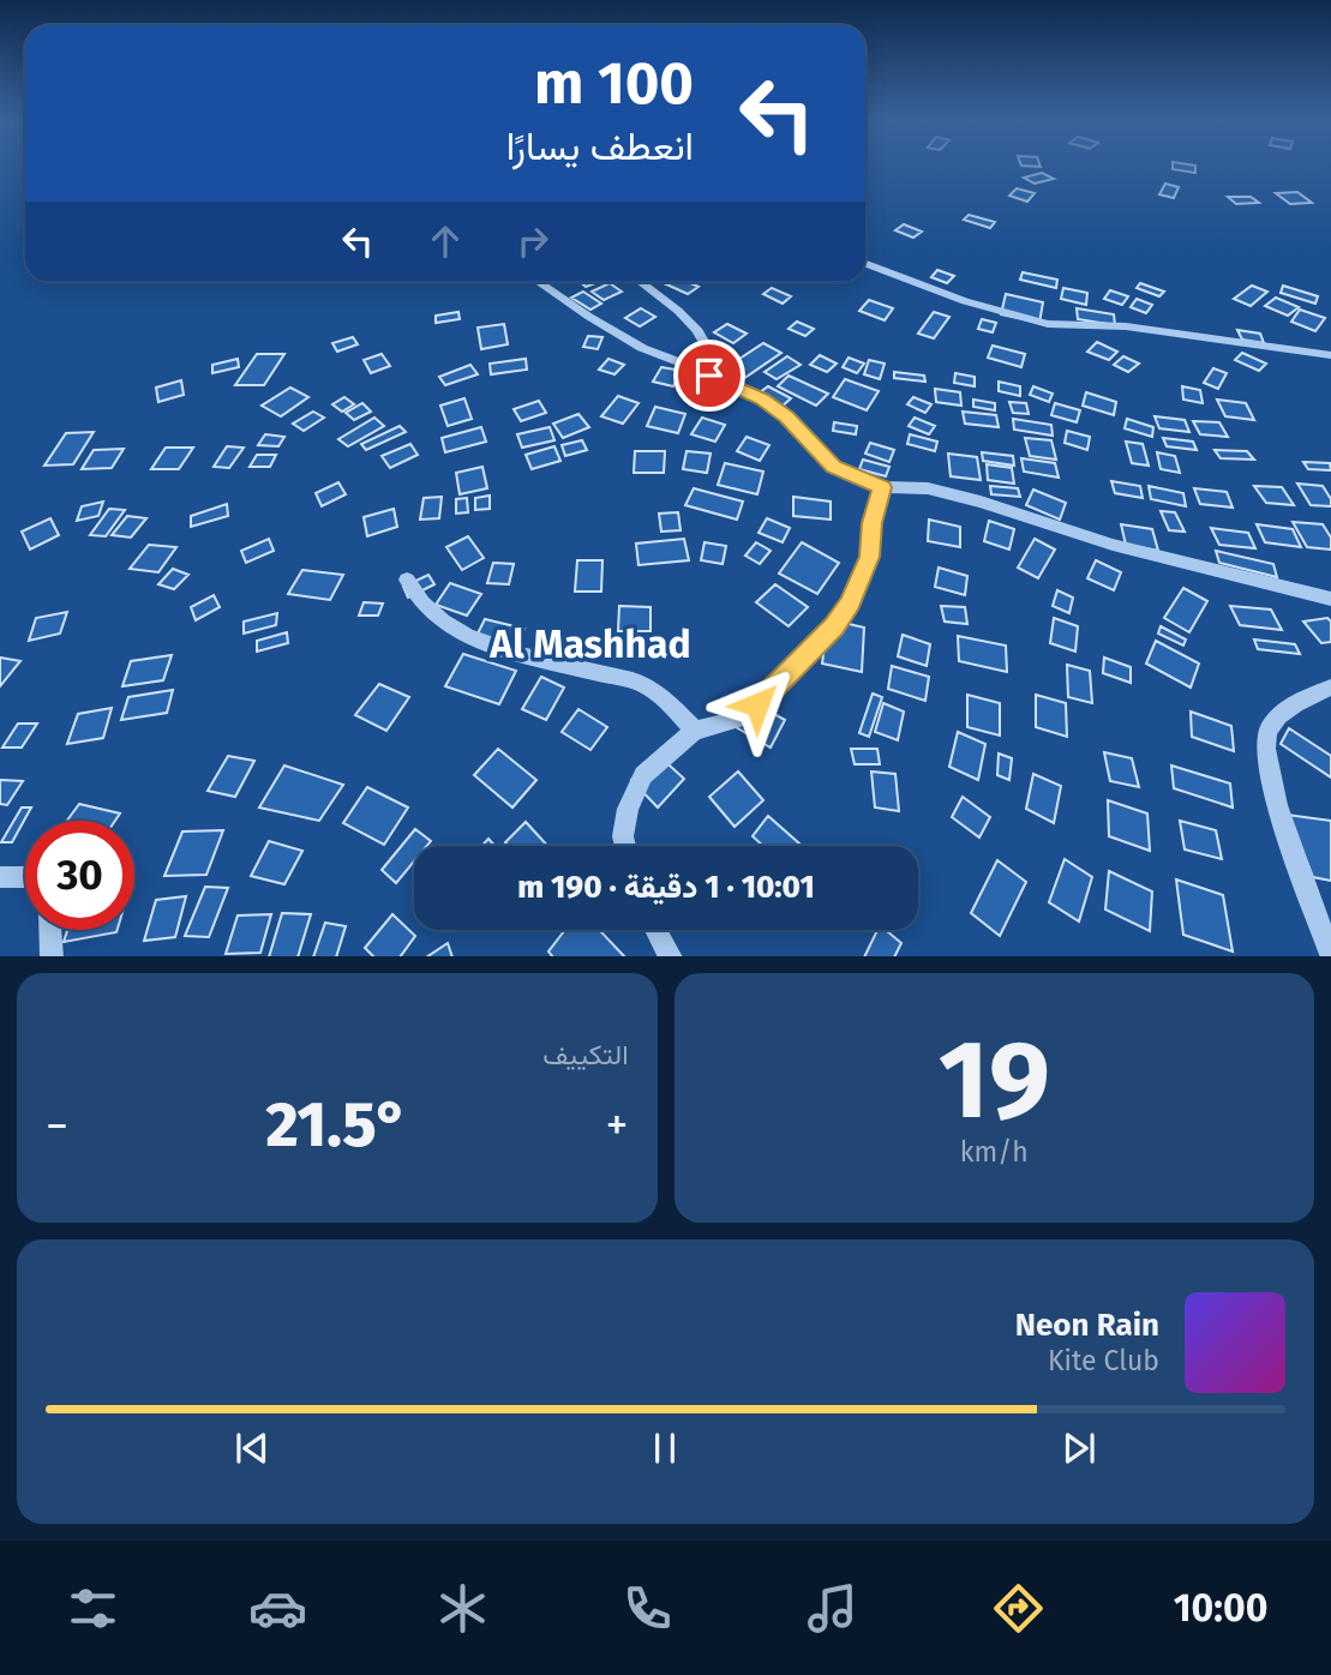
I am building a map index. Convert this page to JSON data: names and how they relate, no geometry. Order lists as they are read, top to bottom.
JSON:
{
  "districts": ["Al Mashhad"],
  "page": {
    "turn": ["100 m", "انعطف يسارًا"],
    "limit": "30",
    "trip": "10:01 · 1 دقيقة · 190 m",
    "tile": [
      ["19", "km/h"],
      "التكييف"
    ],
    "heat": ["−", "21.5°", "+"],
    "song": ["Neon Rain", "Kite Club"],
    "tabs": "10:00"
  }
}
